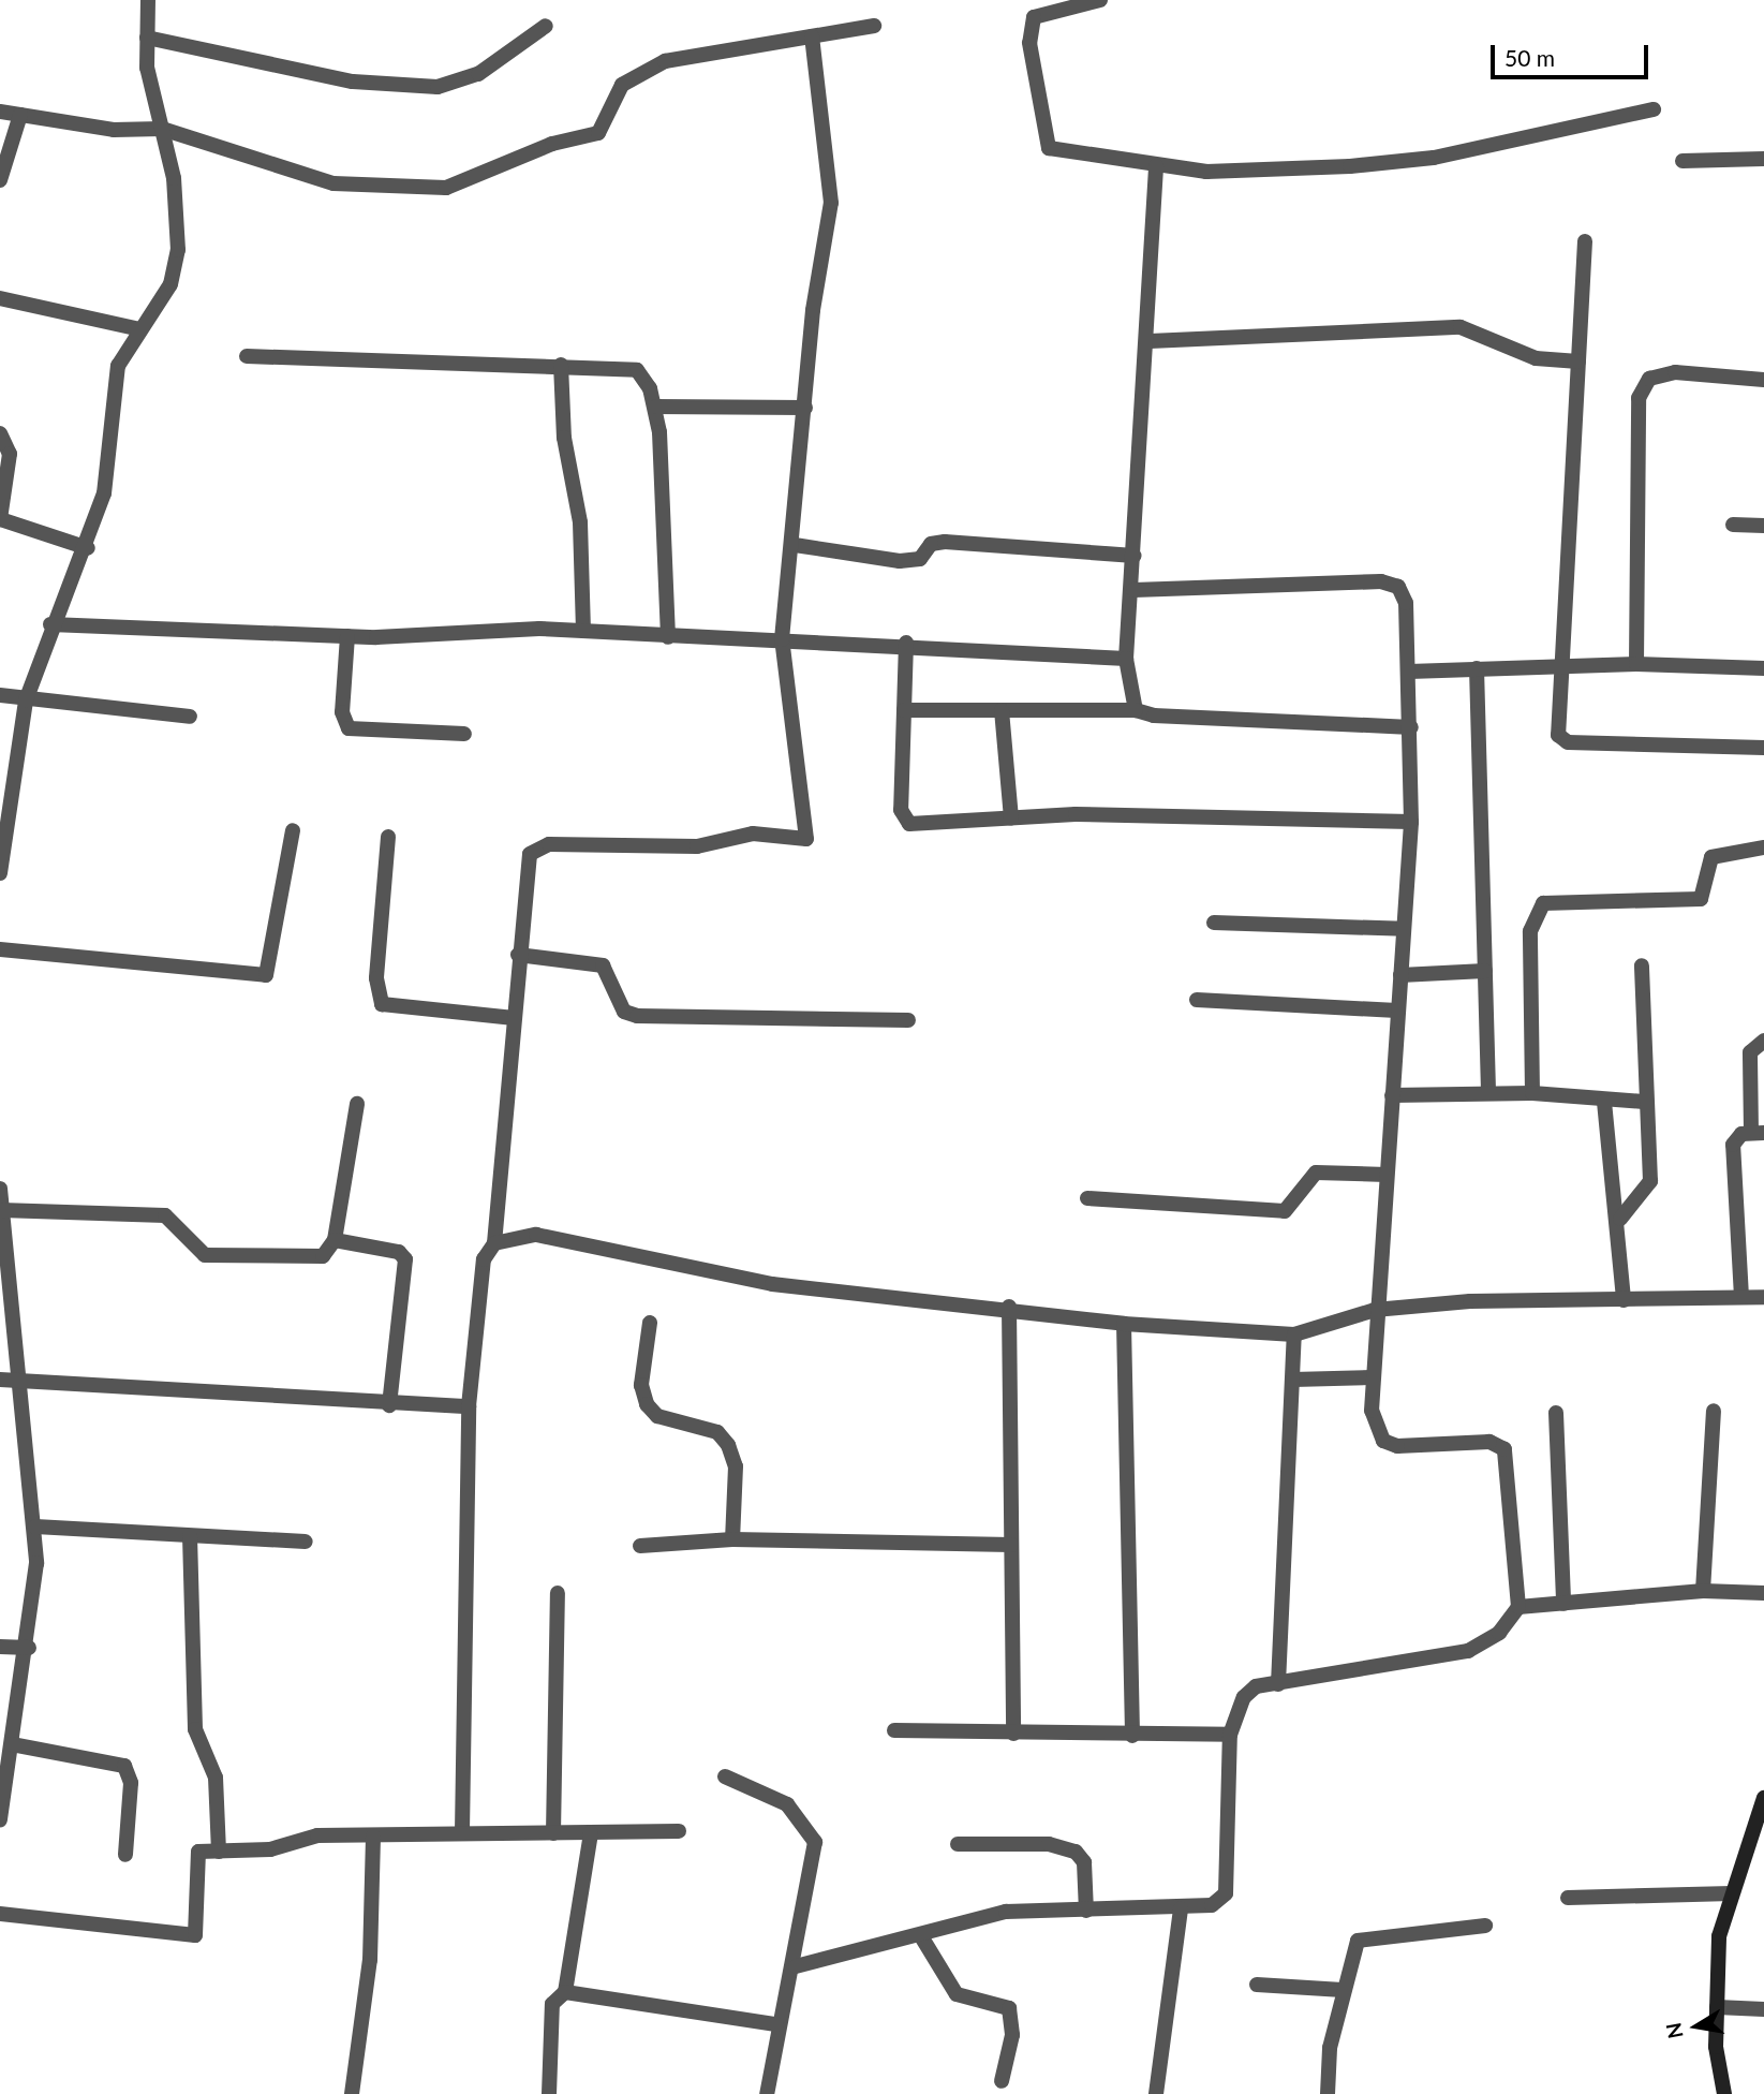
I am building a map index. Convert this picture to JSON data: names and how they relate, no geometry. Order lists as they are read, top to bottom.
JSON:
{
  "scale_bar": "50 m",
  "north": "left"
}
